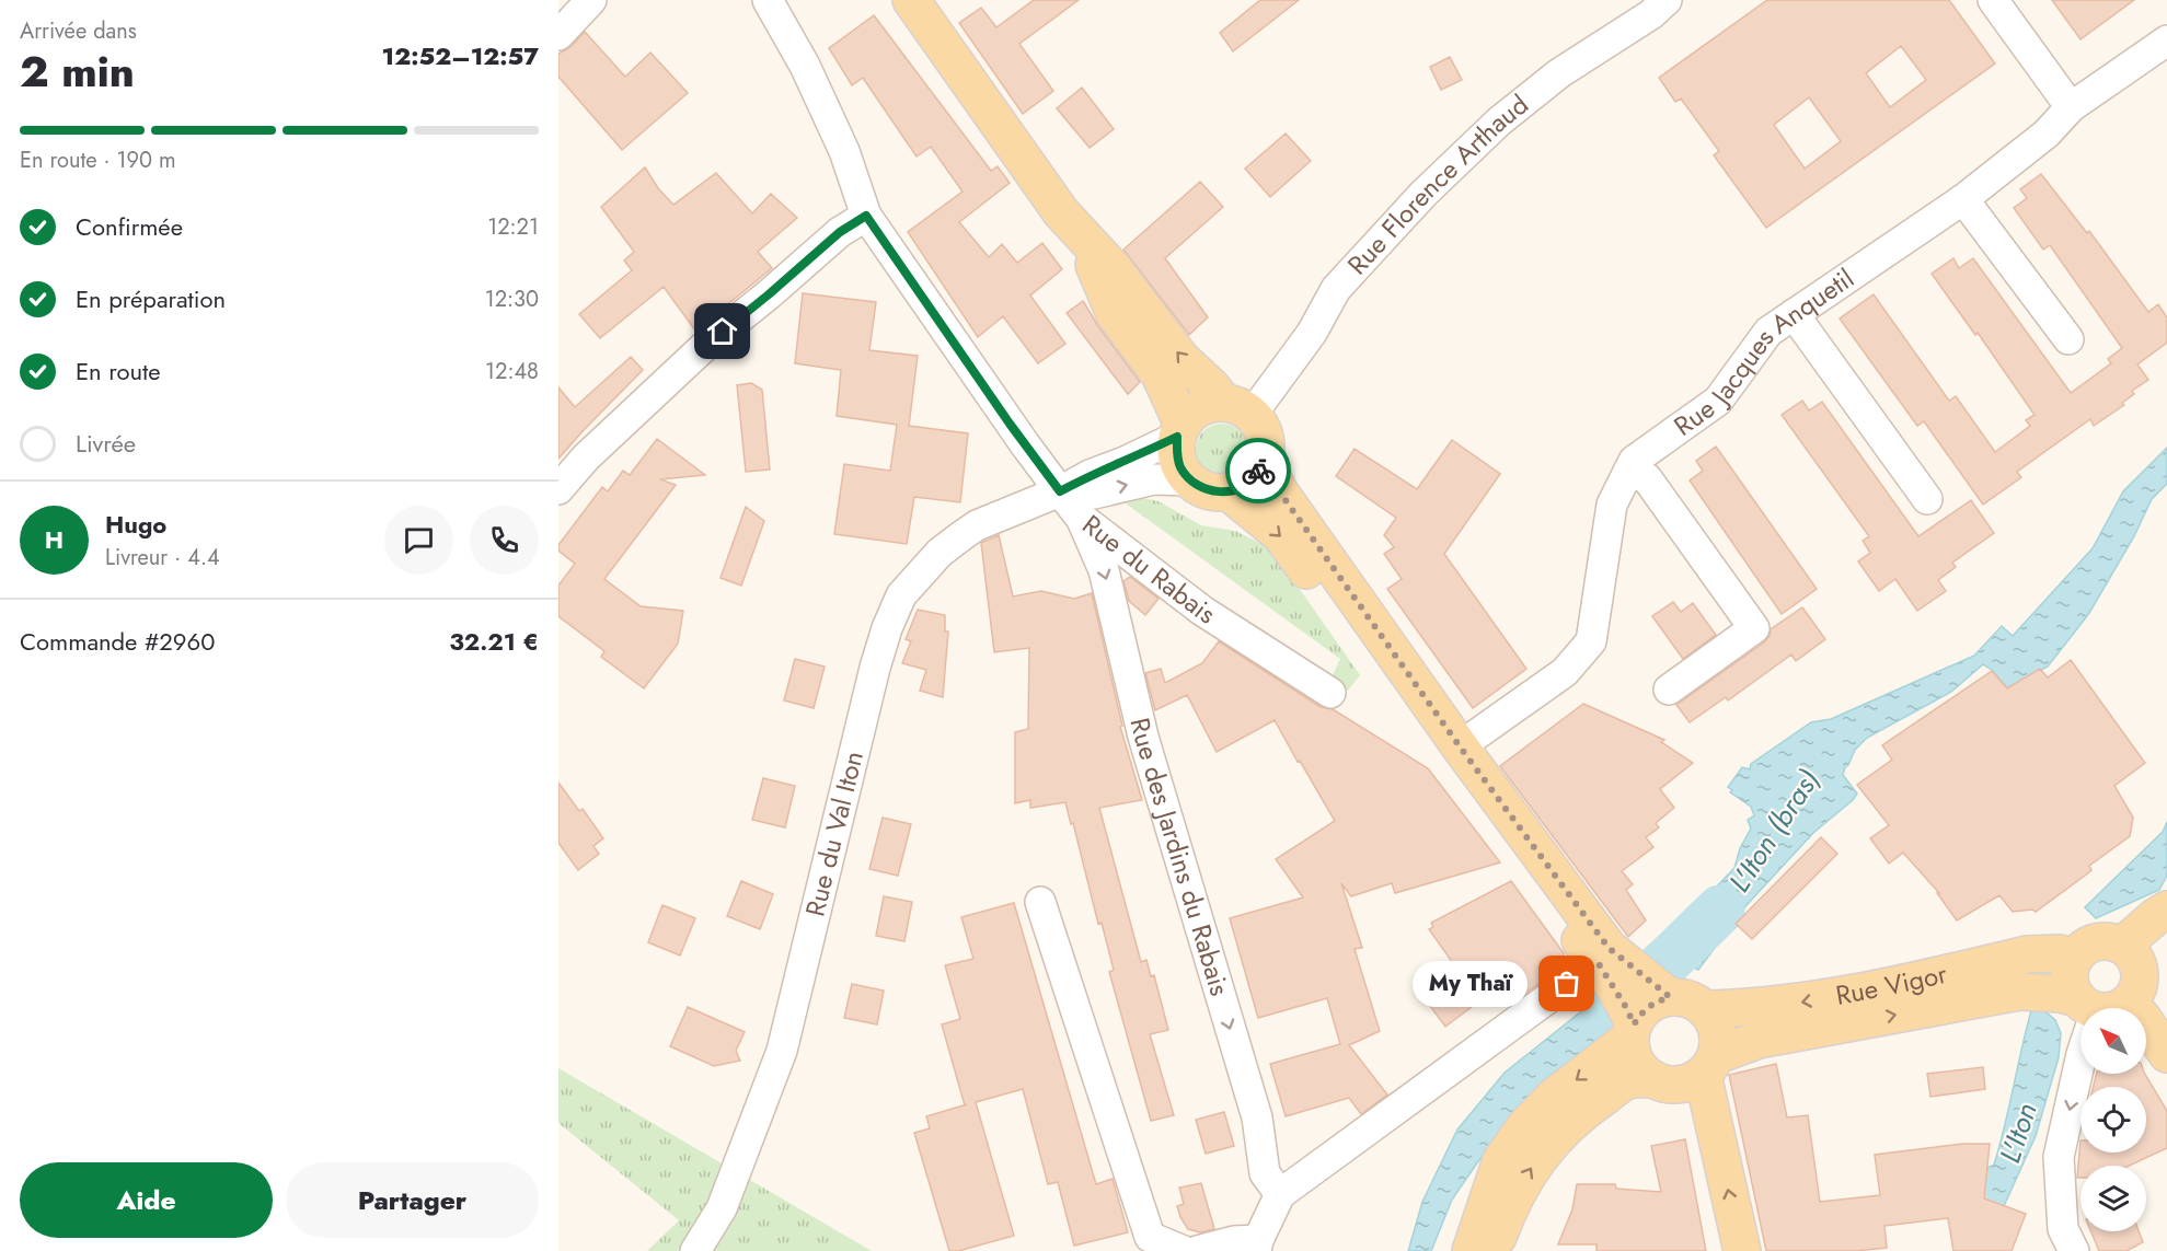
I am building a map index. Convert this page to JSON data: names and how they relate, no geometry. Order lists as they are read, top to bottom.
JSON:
{
  "streets": {
    "main road": ["Rue Vigor"],
    "street": [
      "Rue Florence Arthaud",
      "Rue Jacques Anquetil",
      "Rue du Rabais",
      "Rue du Val Iton",
      "Rue des Jardins du Rabais"
    ]
  },
  "crossings": [
    ["Rue Florence Arthaud", "Rue du Val Iton"],
    ["Rue du Rabais", "Rue du Val Iton"],
    ["Rue du Rabais", "Rue des Jardins du Rabais"]
  ],
  "water": ["L'Iton (bras)", "L'Iton"],
  "places": ["My Thaï"],
  "north": "top left",
  "page": {
    "heading": ["2 min", "Arrivée dans", "12:52–12:57"],
    "panel": [
      "Hugo",
      "Livreur · 4.4",
      "Commande #2960",
      "32.21 €"
    ],
    "bar": "En route · 190 m",
    "list": [
      ["Confirmée", "12:21"],
      ["En préparation", "12:30"],
      ["En route", "12:48"],
      "Livrée"
    ],
    "round": "H",
    "bubble": "My Thaï",
    "buttons": ["Aide", "Partager"]
  }
}
